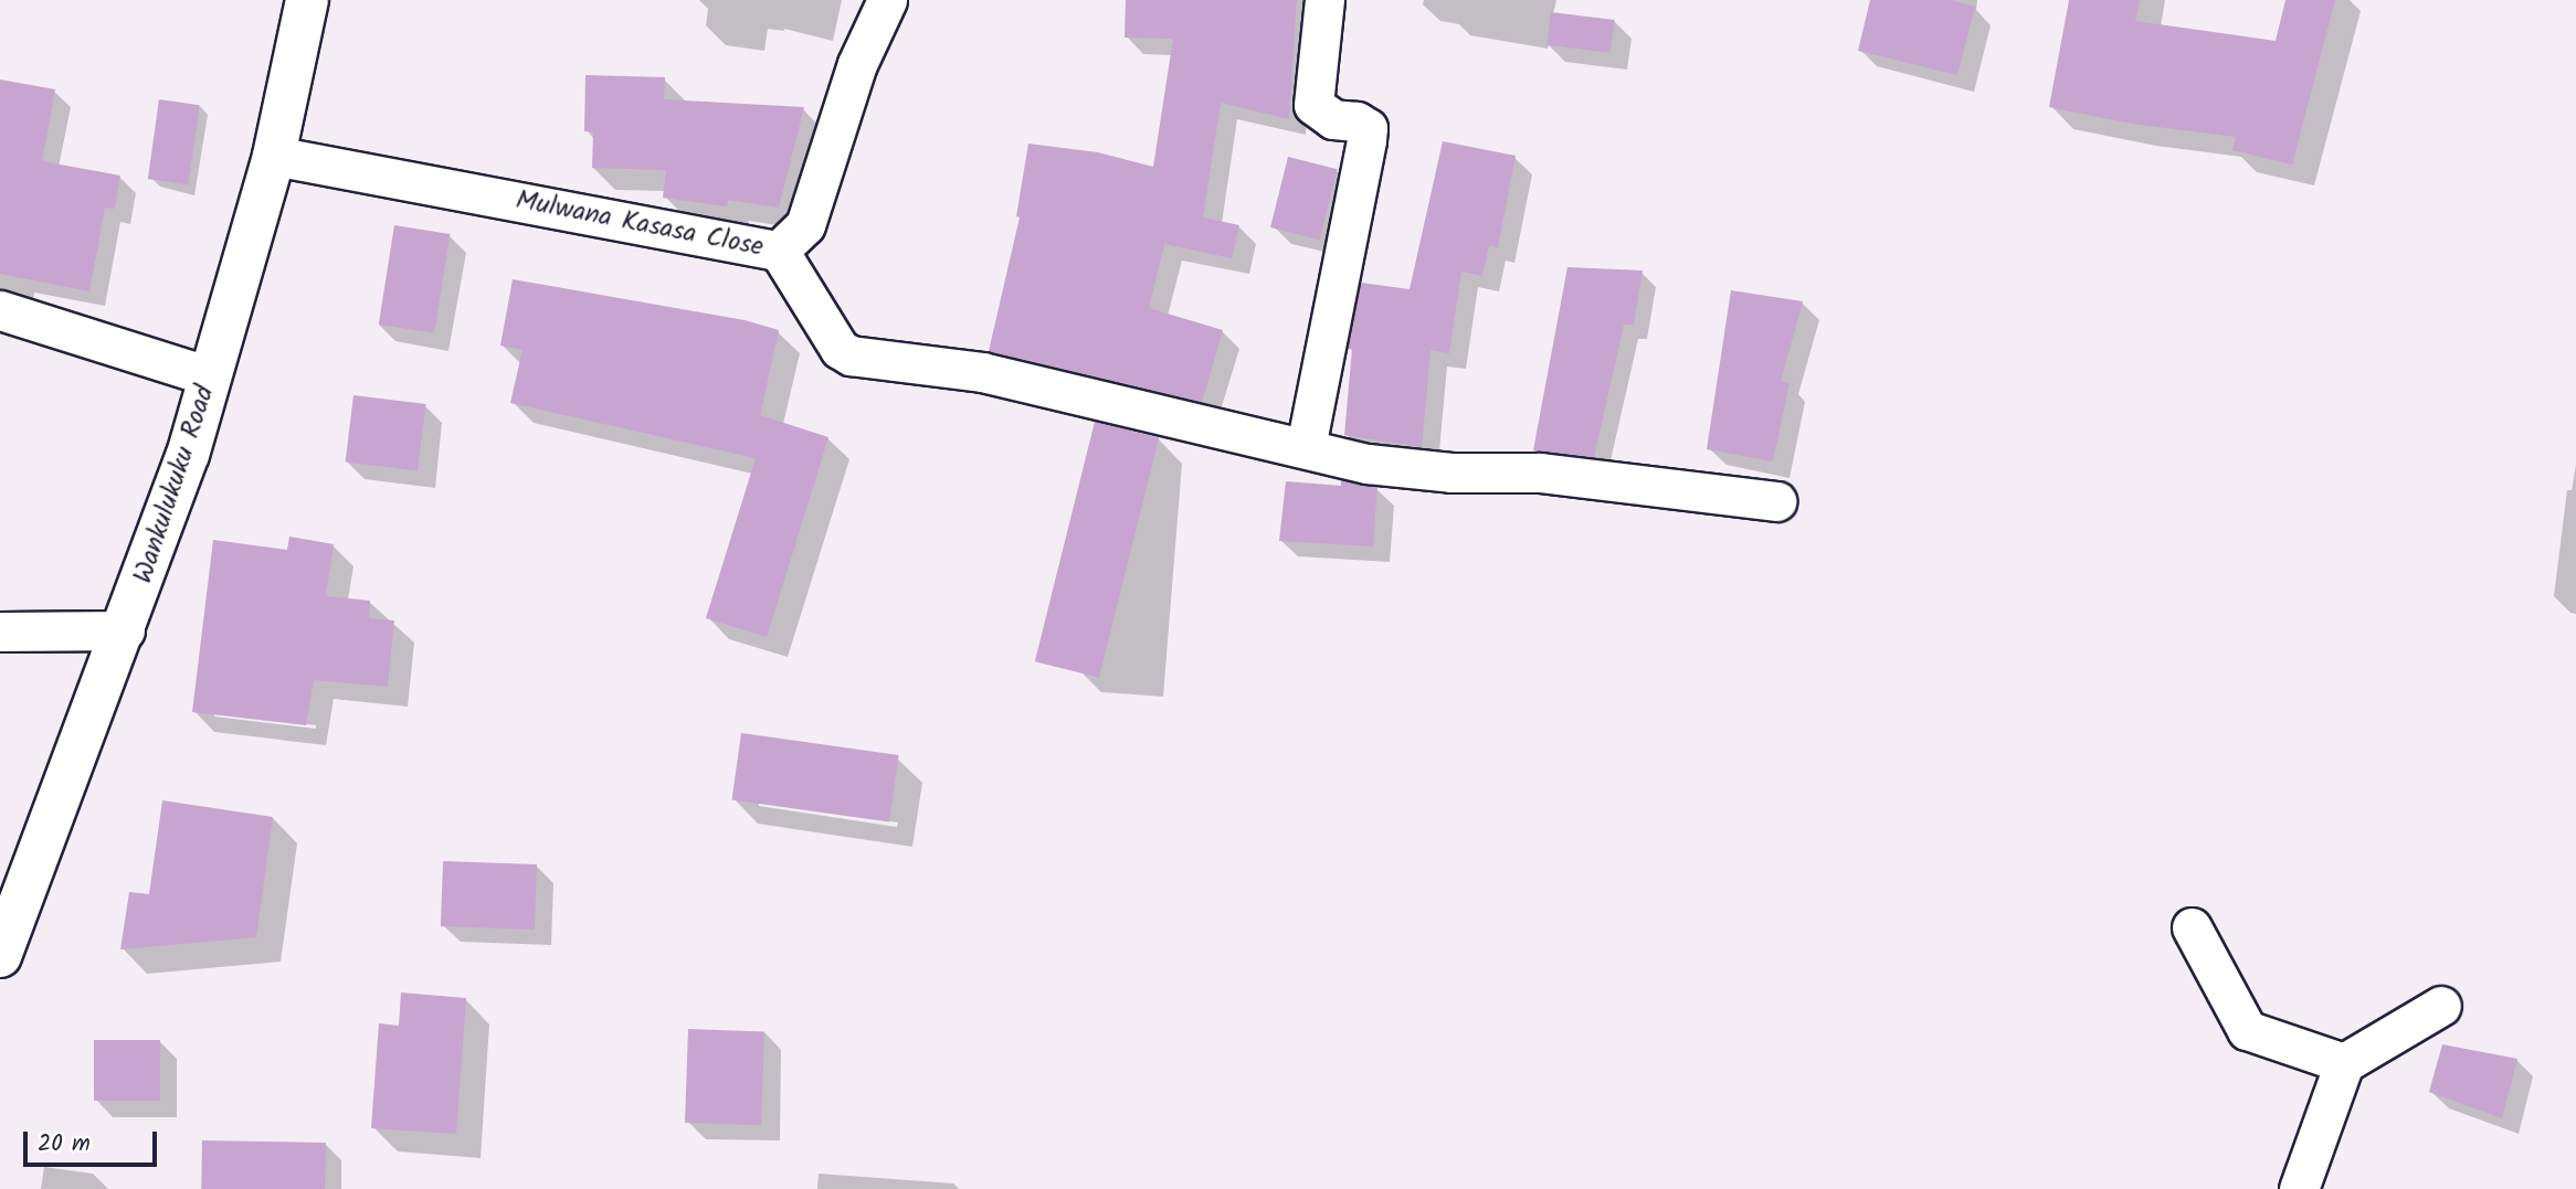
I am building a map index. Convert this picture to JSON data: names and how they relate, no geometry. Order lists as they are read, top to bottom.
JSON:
{
  "streets": {
    "main road": ["Wankulukuku Road"],
    "street": ["Mulwana Kasasa Close"]
  },
  "crossings": [
    ["Mulwana Kasasa Close", "Wankulukuku Road"]
  ],
  "scale_bar": "20 m"
}
